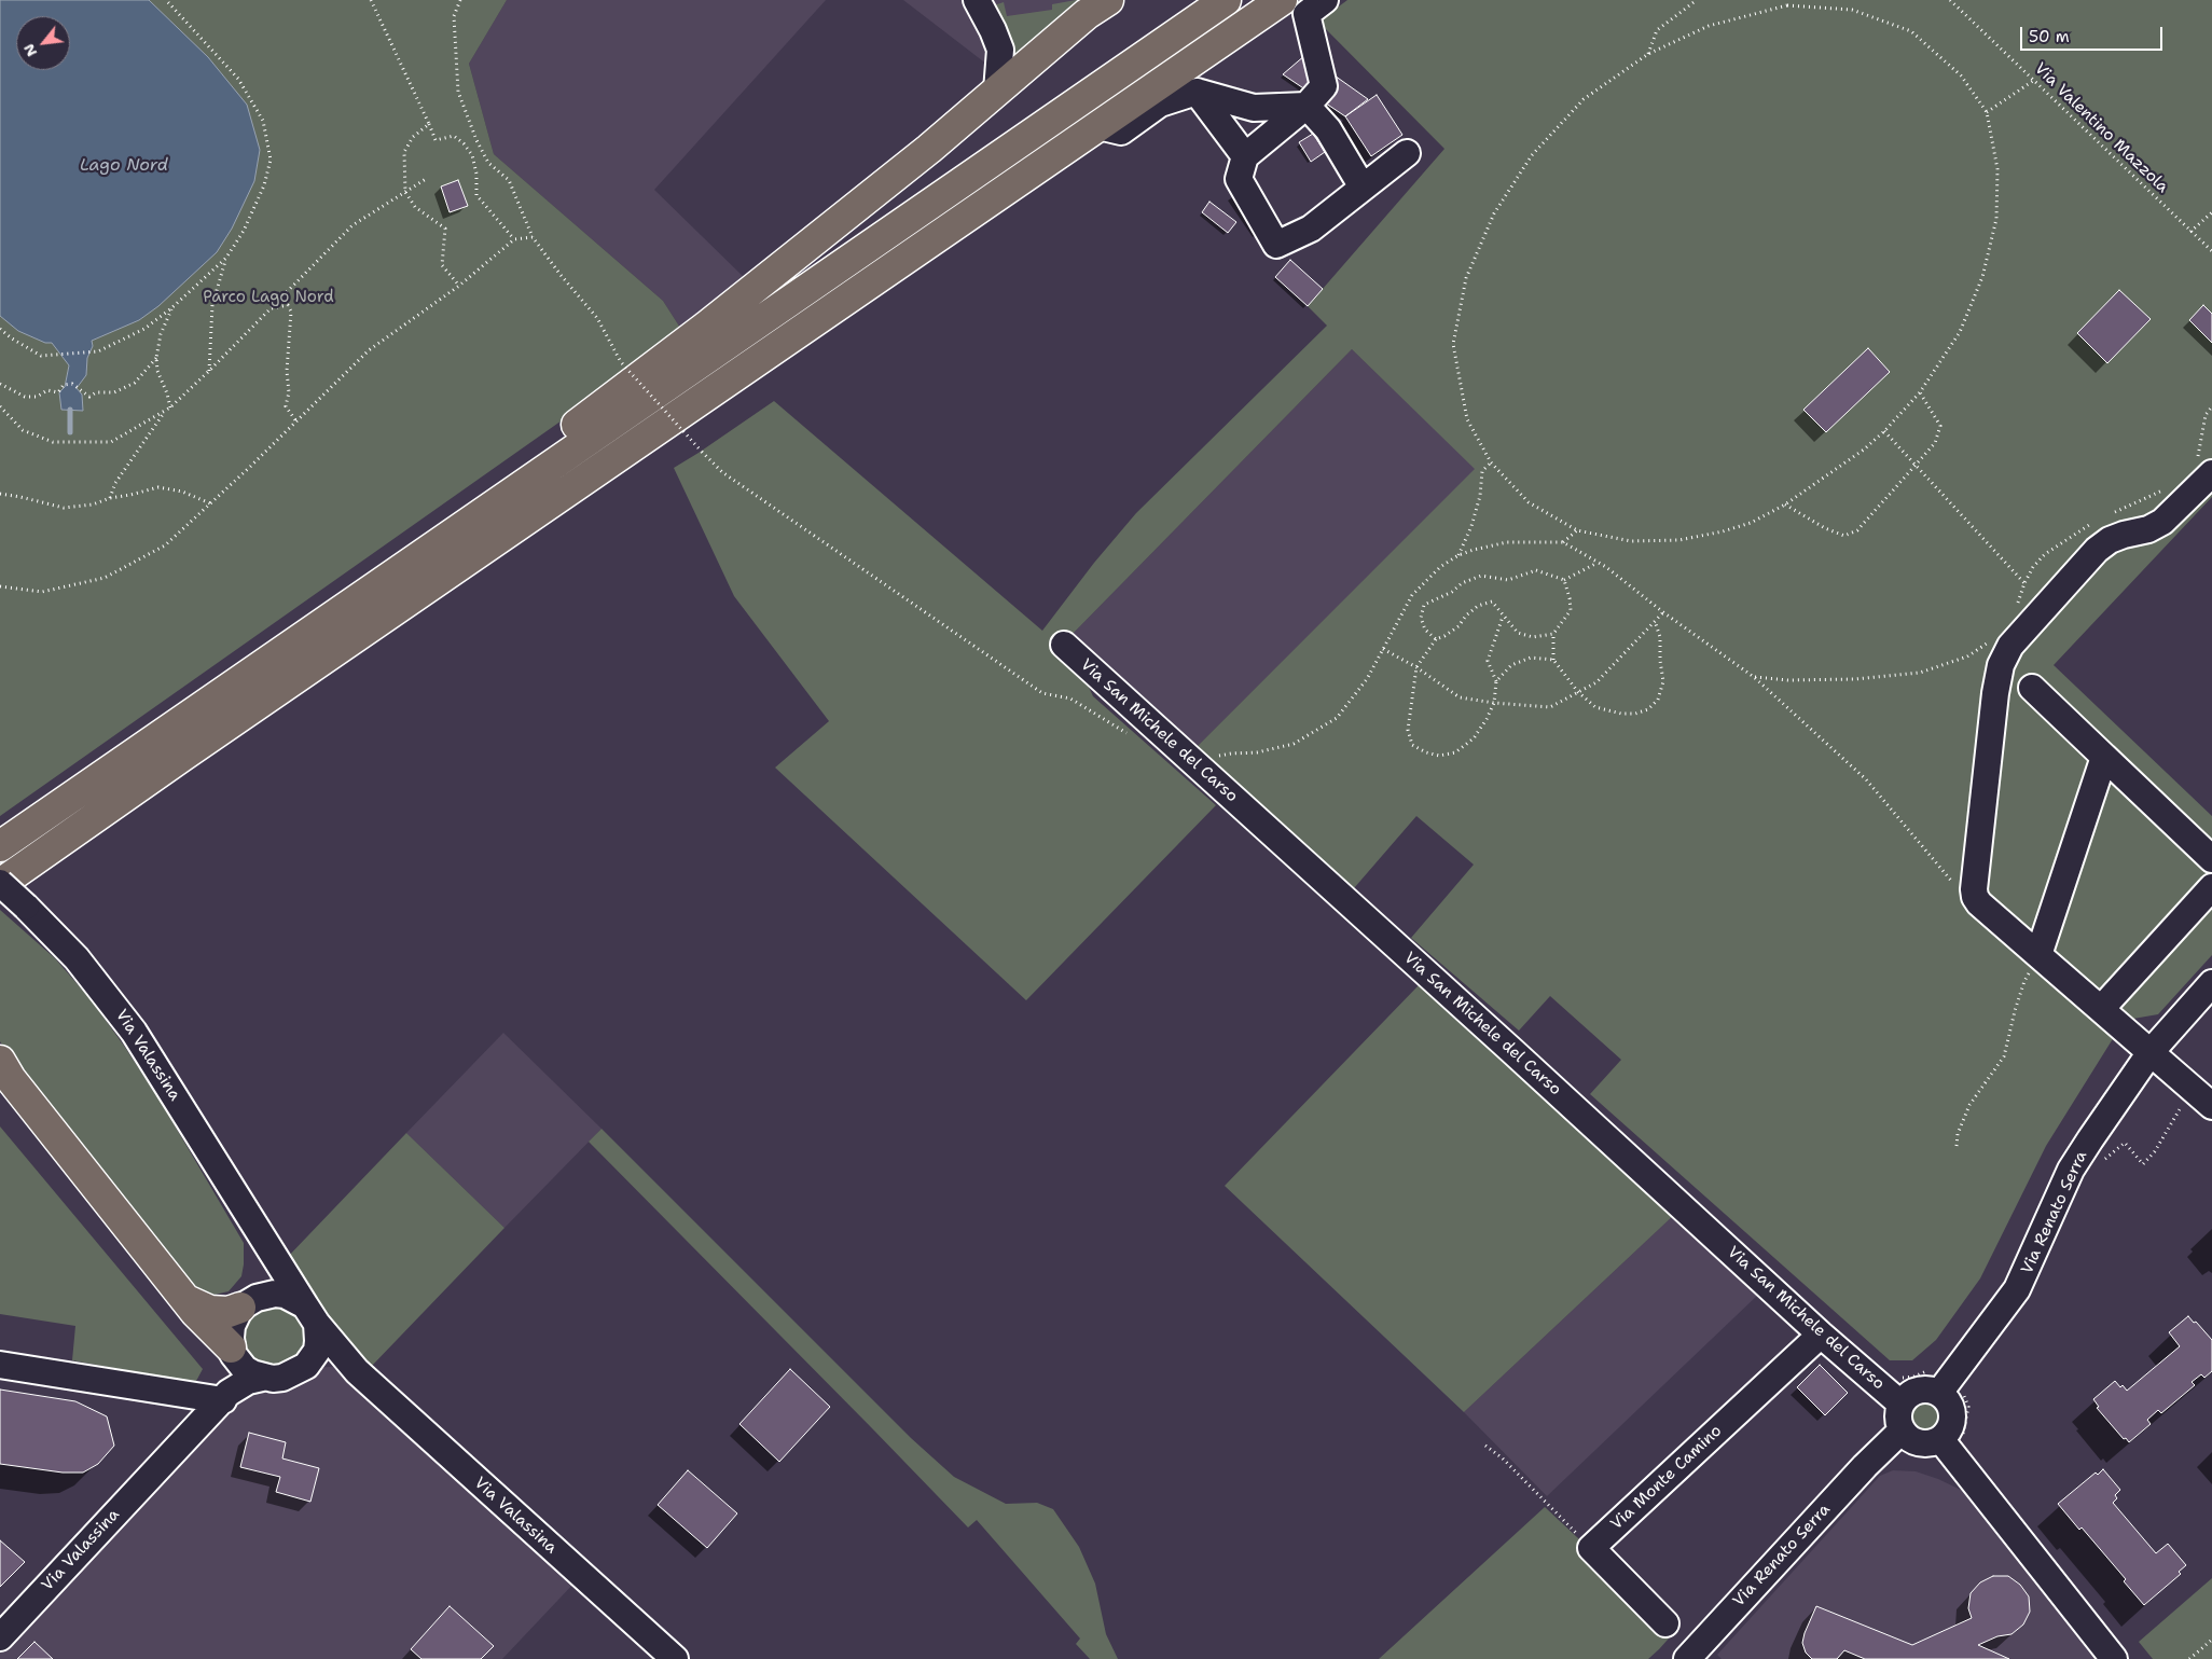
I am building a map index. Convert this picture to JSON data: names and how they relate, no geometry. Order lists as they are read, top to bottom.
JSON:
{
  "streets": {
    "street": [
      "Via San Michele del Carso",
      "Via Valassina",
      "Via Renato Serra",
      "Via Monte Camino"
    ],
    "path": ["Via Valentino Mazzola"]
  },
  "crossings": [
    ["Via San Michele del Carso", "Via Renato Serra"],
    ["Via San Michele del Carso", "Via Monte Camino"]
  ],
  "water": ["Lago Nord"],
  "parks": ["Parco Lago Nord"],
  "scale_bar": "50 m",
  "north": "bottom left"
}
